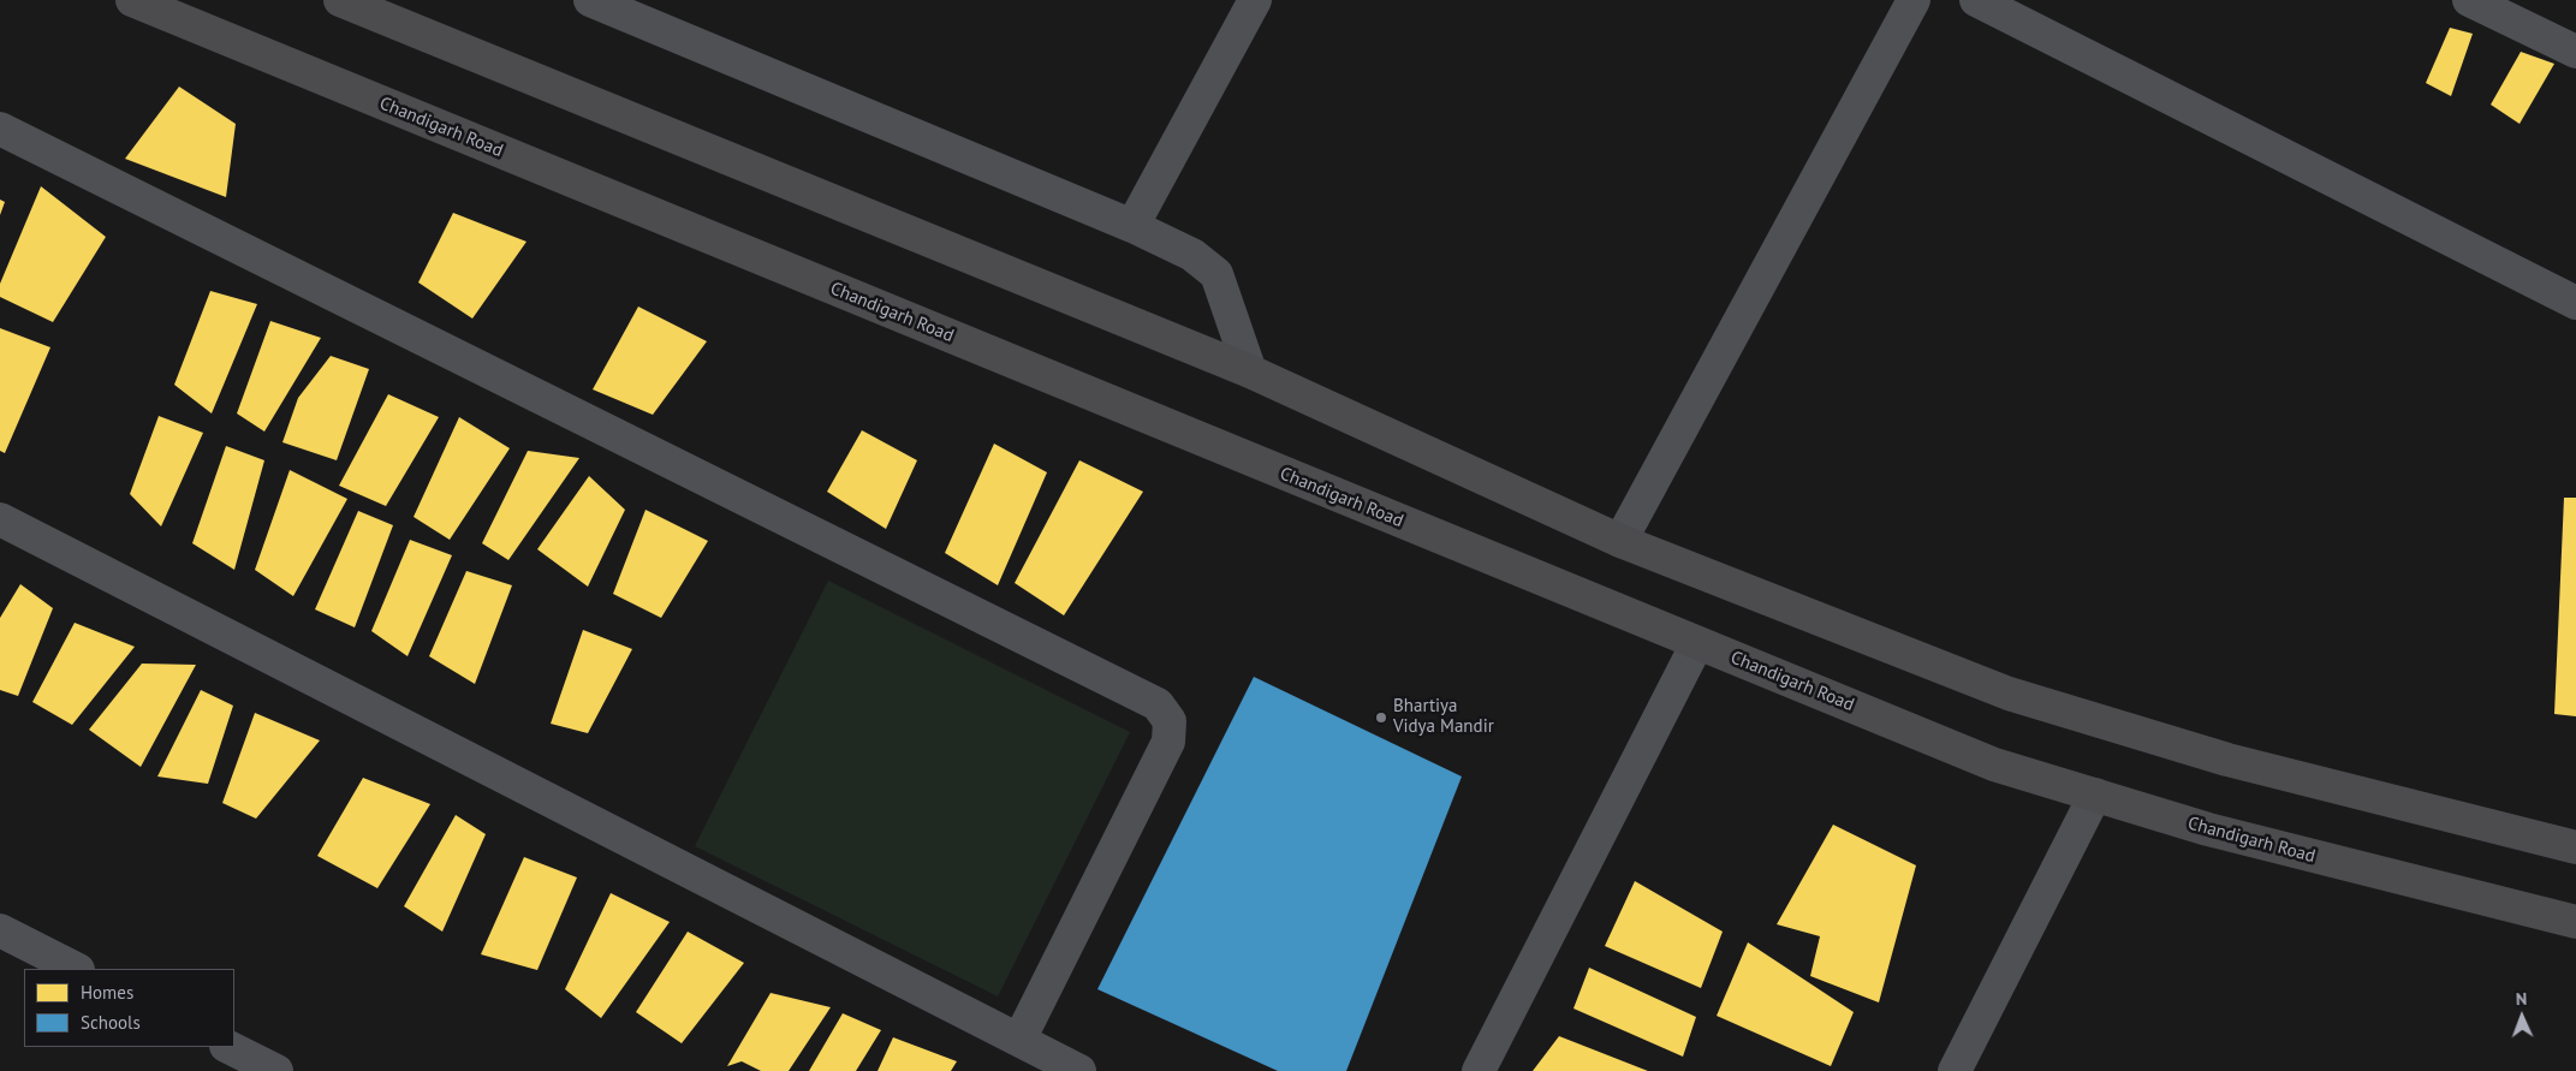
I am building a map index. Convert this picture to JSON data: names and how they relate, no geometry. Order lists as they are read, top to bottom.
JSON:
{
  "streets": {
    "main road": ["Chandigarh Road"]
  },
  "places": ["Bhartiya Vidya Mandir"],
  "legend": ["Homes", "Schools"],
  "north": "top"
}
